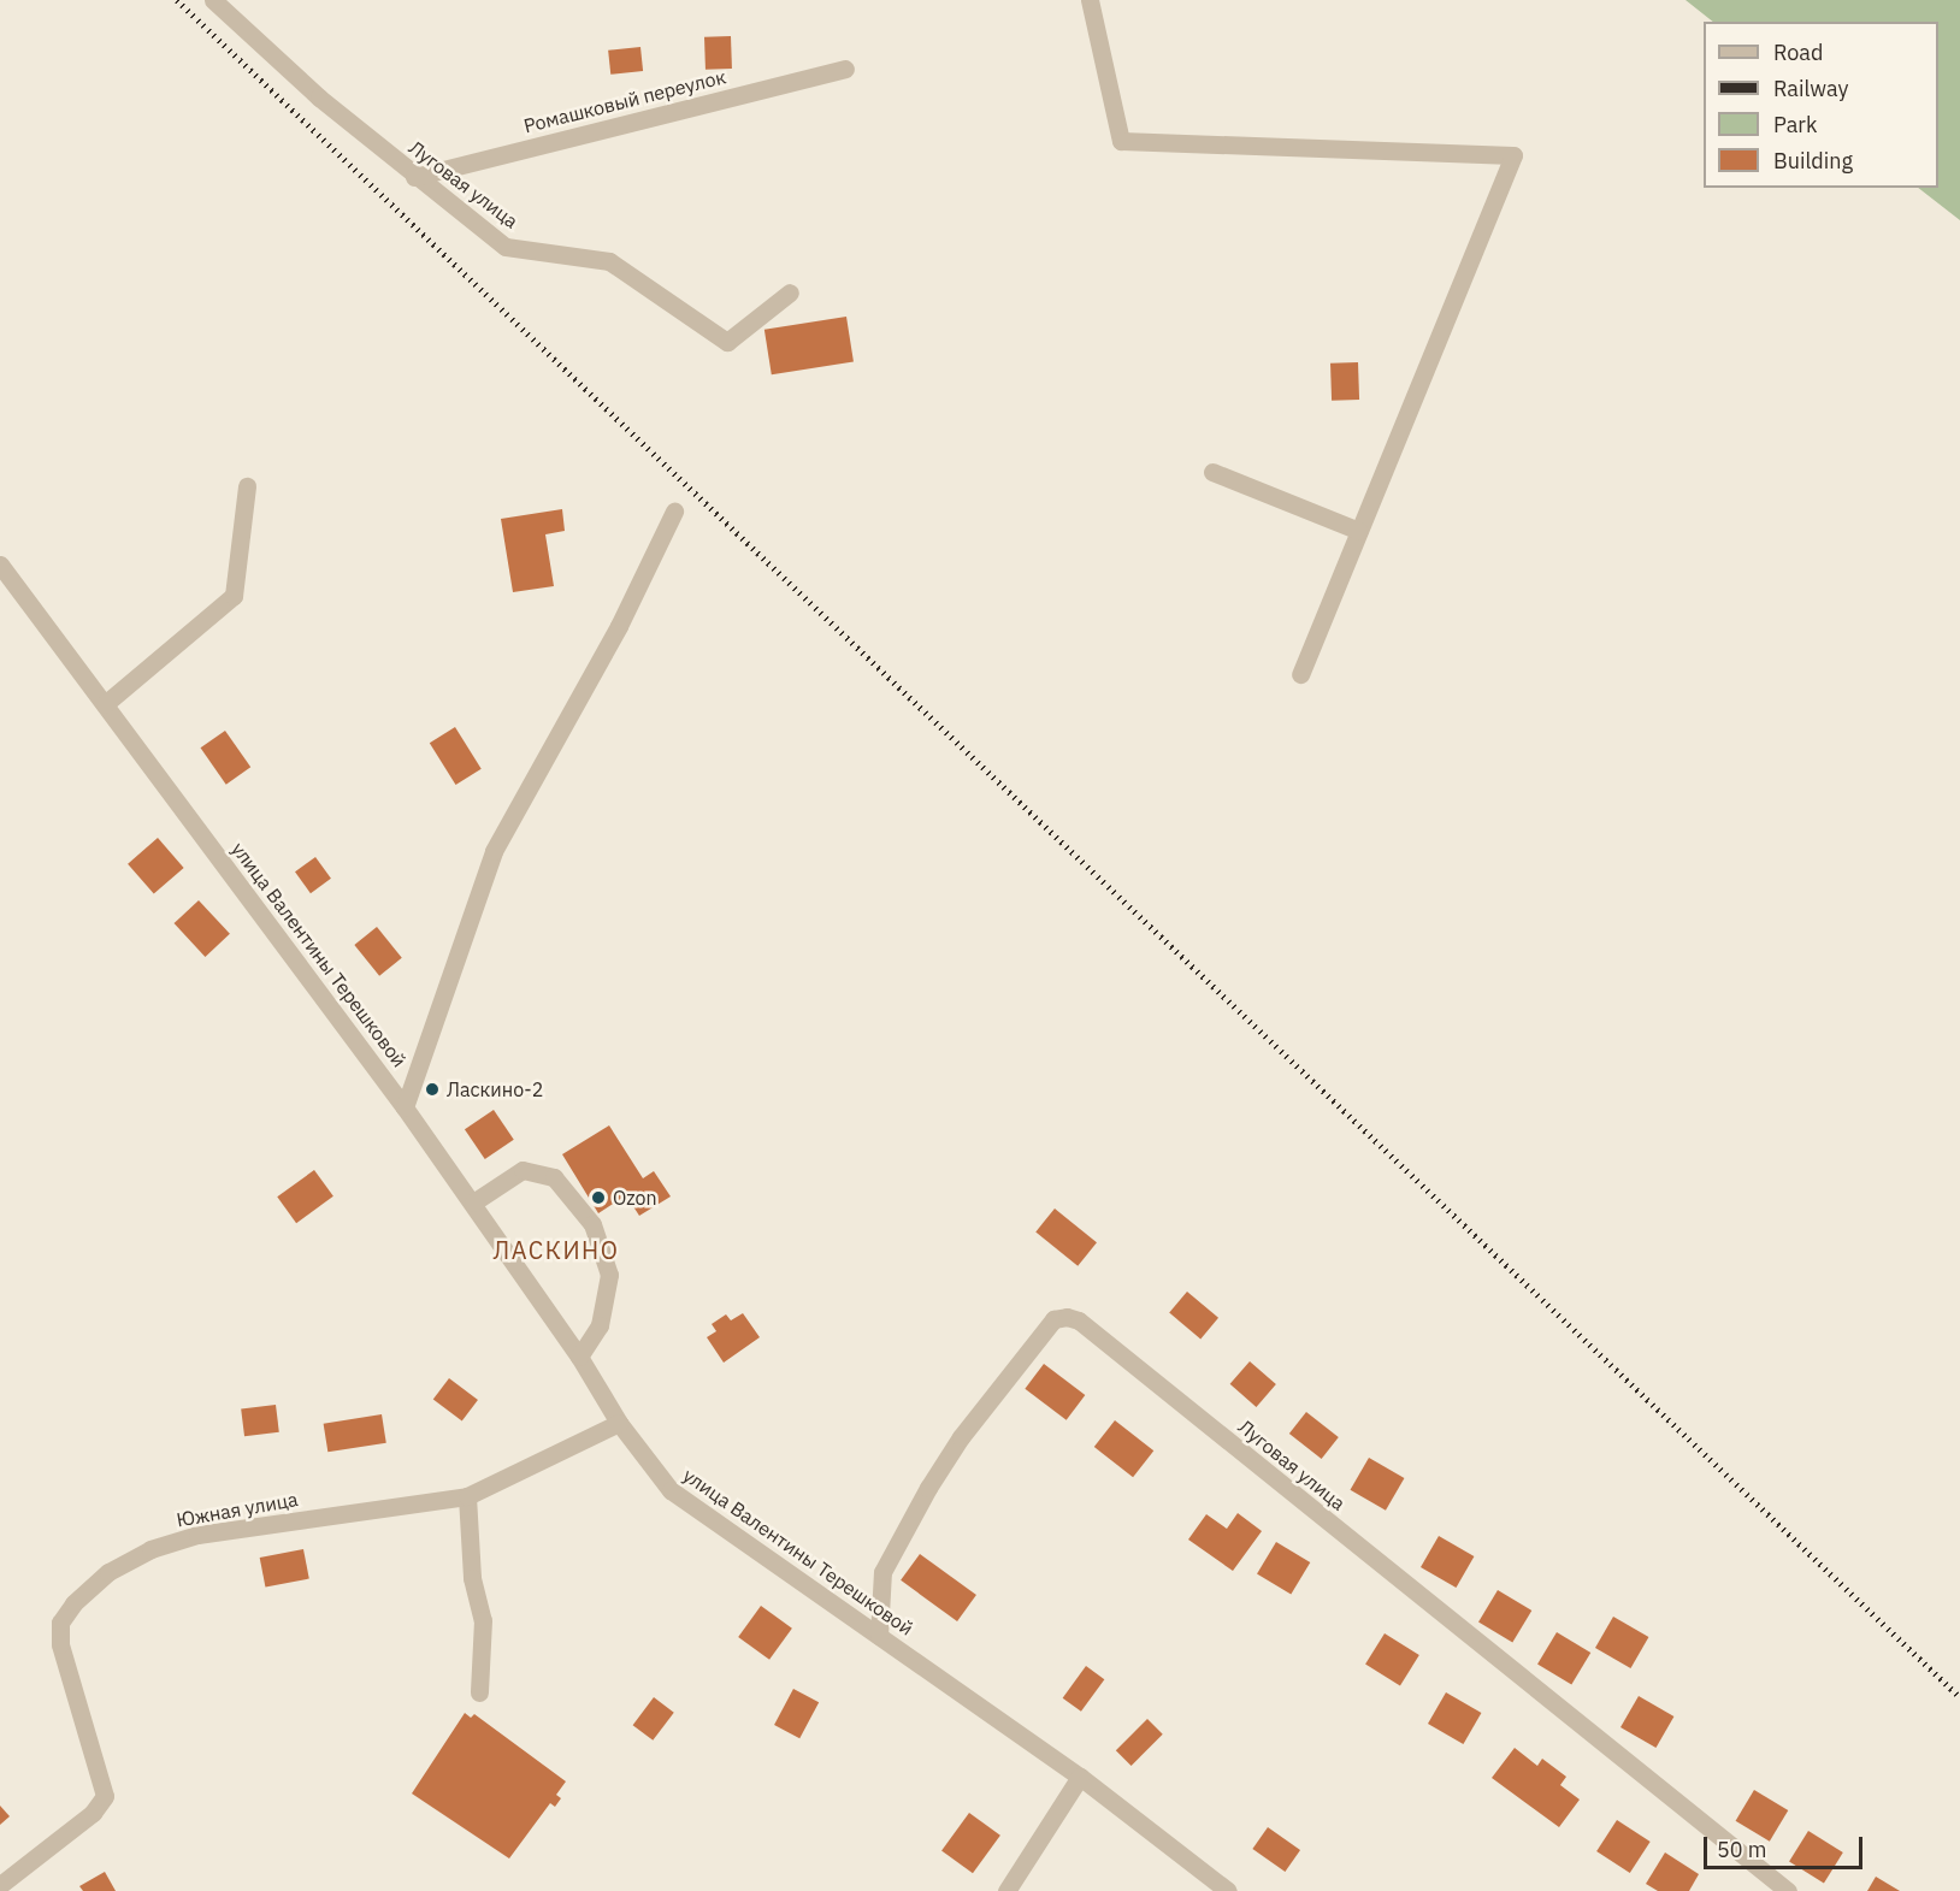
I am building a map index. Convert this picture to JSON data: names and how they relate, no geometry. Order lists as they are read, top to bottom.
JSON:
{
  "streets": {
    "street": [
      "Ромашковый переулок",
      "Луговая улица",
      "улица Валентины Терешковой",
      "Южная улица"
    ]
  },
  "crossings": [
    ["Ромашковый переулок", "Луговая улица"],
    ["Луговая улица", "улица Валентины Терешковой"],
    ["улица Валентины Терешковой", "Южная улица"]
  ],
  "districts": ["ЛАСКИНО"],
  "places": ["Ласкино-2", "Ozon"],
  "legend": [
    "Road",
    "Railway",
    "Park",
    "Building"
  ],
  "scale_bar": "50 m"
}
